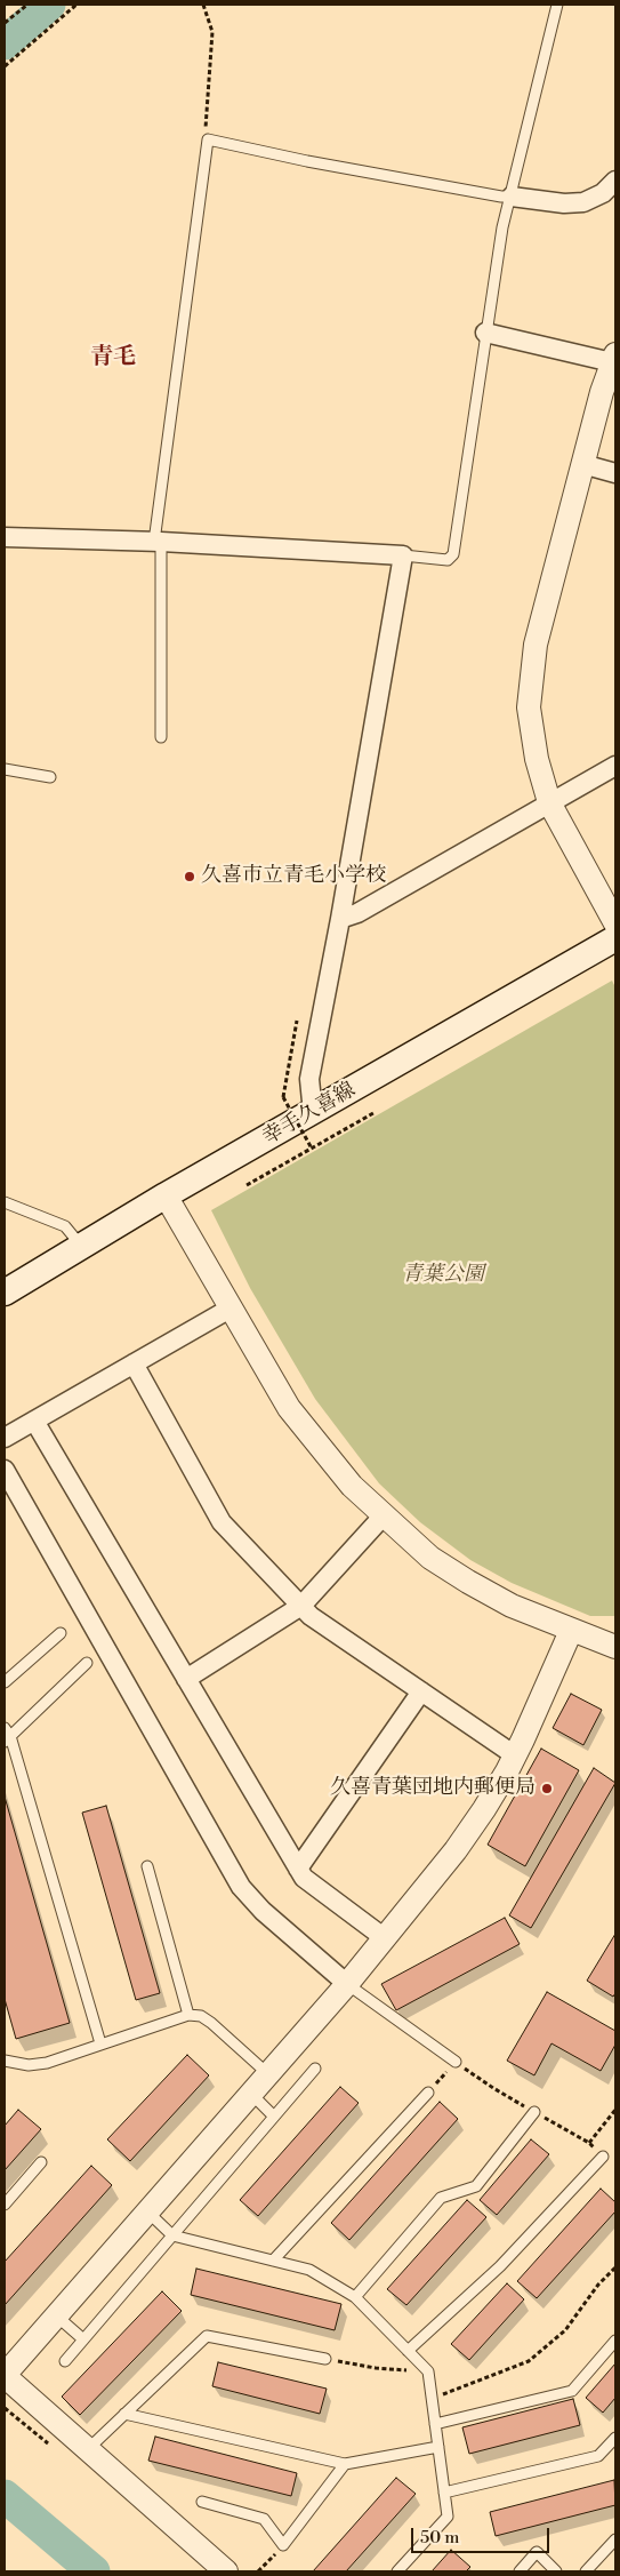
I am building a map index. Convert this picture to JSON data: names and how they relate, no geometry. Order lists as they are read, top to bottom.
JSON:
{
  "streets": {
    "main road": ["幸手久喜線"]
  },
  "districts": ["青毛"],
  "parks": ["青葉公園"],
  "places": ["久喜市立青毛小学校", "久喜青葉団地内郵便局"],
  "scale_bar": "50 m"
}
